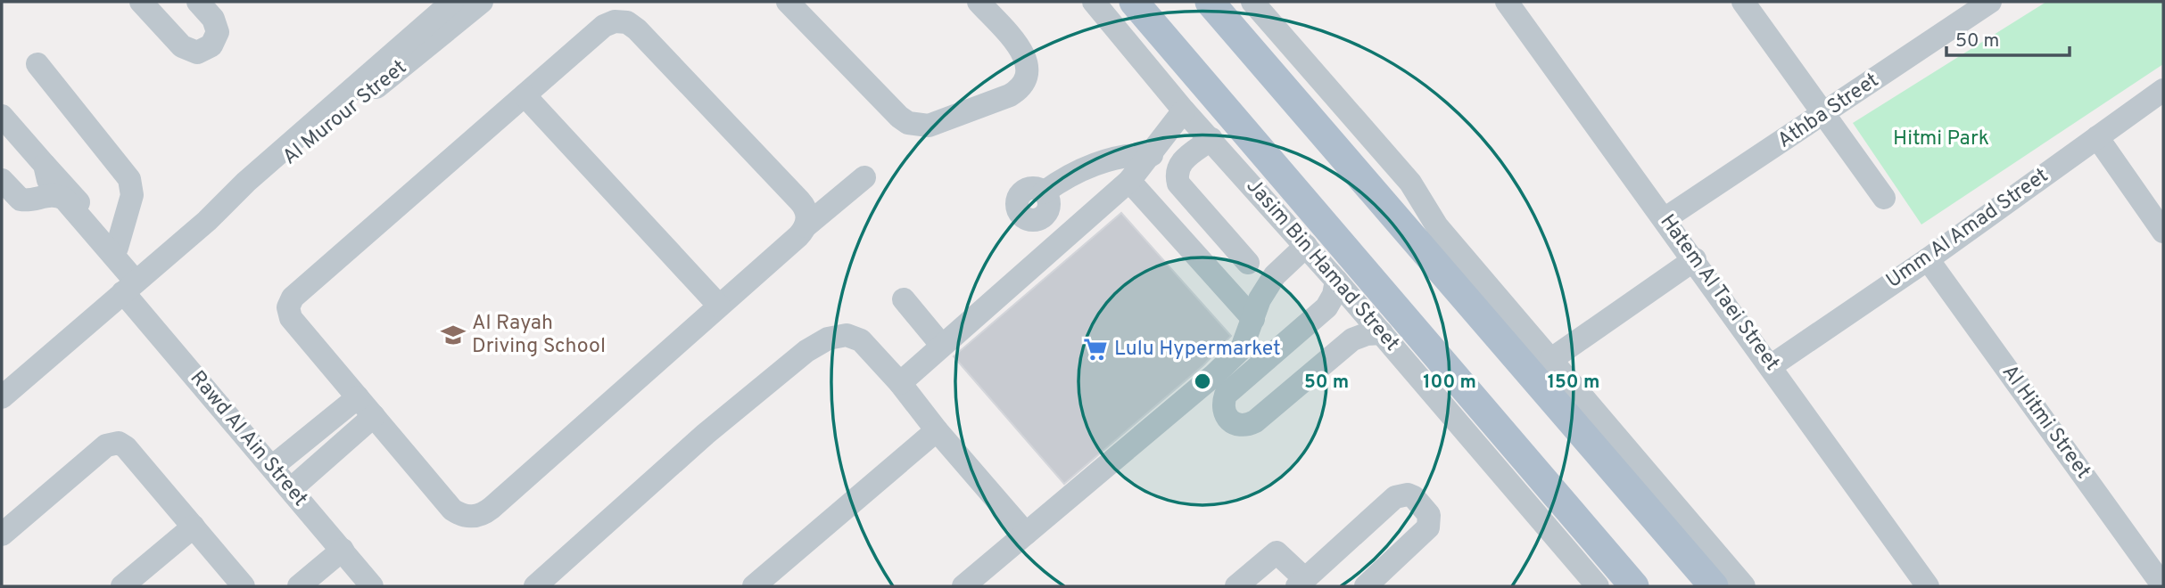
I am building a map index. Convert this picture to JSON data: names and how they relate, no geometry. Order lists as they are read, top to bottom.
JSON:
{
  "streets": {
    "main road": ["Jasim Bin Hamad Street"],
    "street": [
      "Athba Street",
      "Al Murour Street",
      "Umm Al Amad Street",
      "Hatem Al Taei Street",
      "Al Hitmi Street",
      "Rawd Al Ain Street"
    ]
  },
  "crossings": [
    ["Athba Street", "Hatem Al Taei Street"],
    ["Al Murour Street", "Rawd Al Ain Street"],
    ["Umm Al Amad Street", "Hatem Al Taei Street"],
    ["Umm Al Amad Street", "Al Hitmi Street"]
  ],
  "parks": ["Hitmi Park"],
  "places": {
    "school or university": ["Al Rayah Driving School"],
    "supermarket": ["Lulu Hypermarket"]
  },
  "scale_bar": "50 m",
  "rings": ["50 m", "100 m", "150 m"]
}
